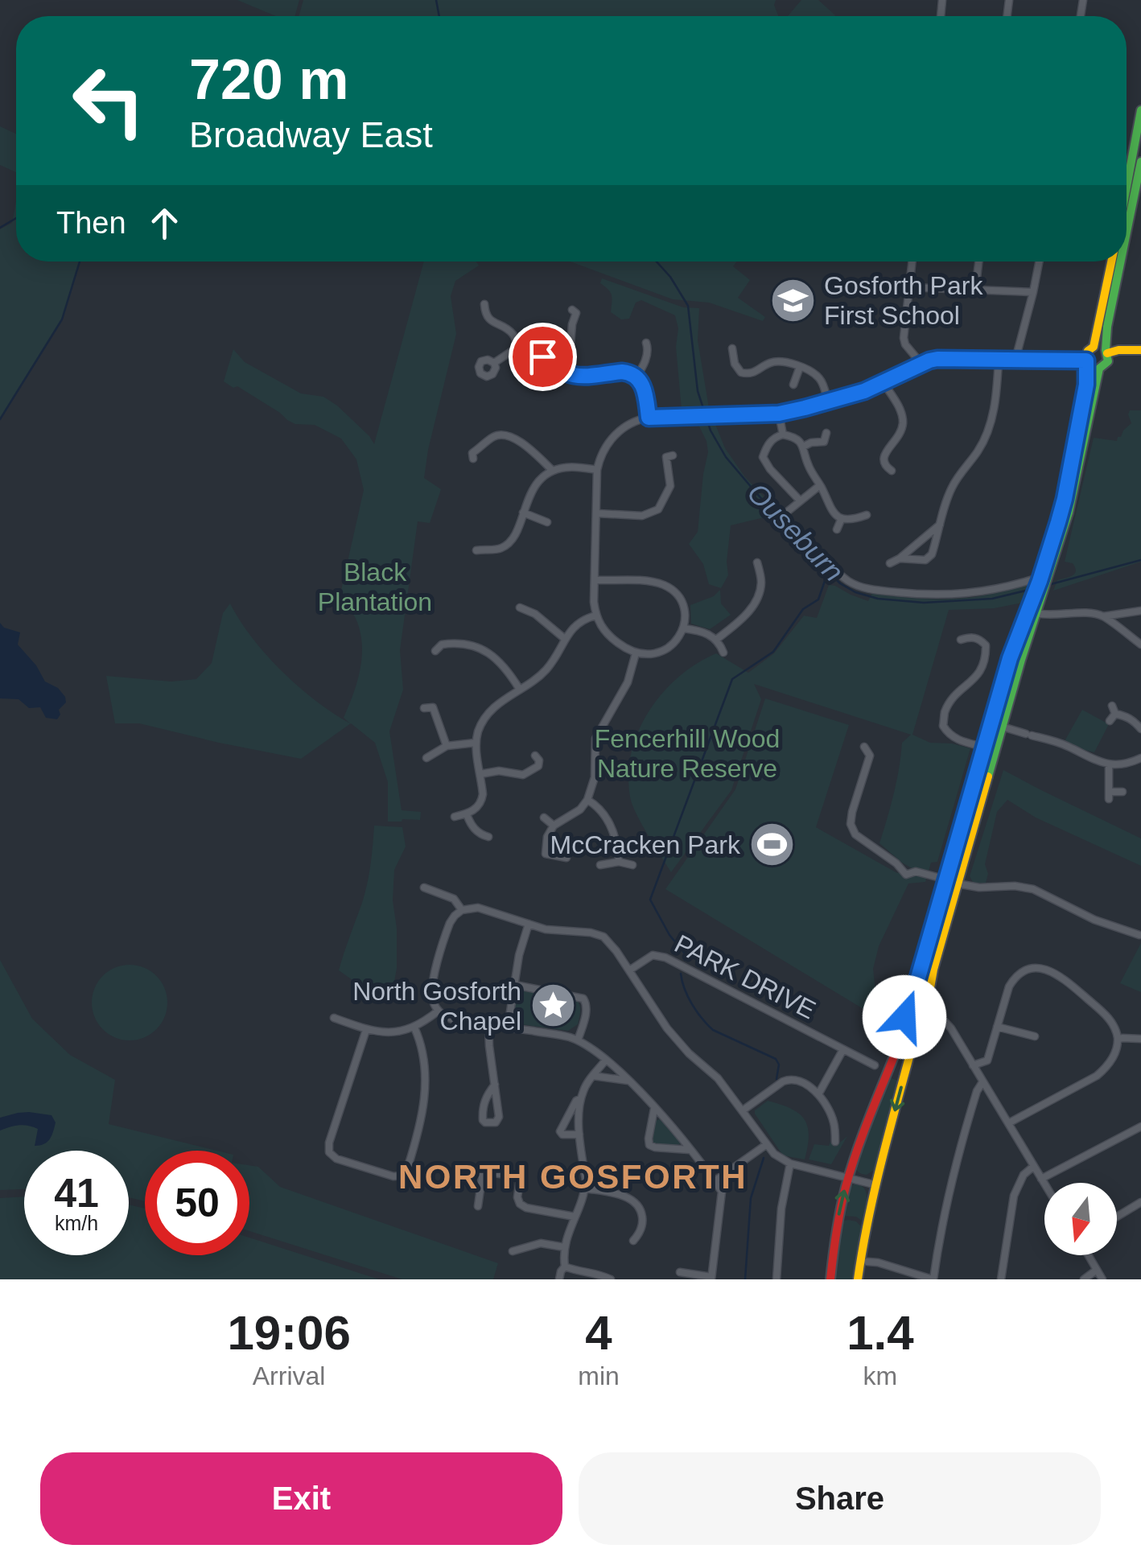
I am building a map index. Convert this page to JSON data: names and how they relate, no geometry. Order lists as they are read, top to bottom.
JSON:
{
  "streets": {
    "street": ["PARK DRIVE"]
  },
  "districts": ["NORTH GOSFORTH"],
  "water": ["Ouseburn"],
  "parks": ["Black Plantation", "Fencerhill Wood Nature Reserve"],
  "places": {
    "school or university": ["Gosforth Park First School"],
    "sports": ["McCracken Park"],
    "place": ["North Gosforth Chapel"]
  },
  "north": "bottom",
  "page": {
    "turn": ["720 m", "Broadway East"],
    "then": "Then",
    "speed": "41 km/h",
    "limit": "50",
    "eta": [
      "19:06",
      "Arrival",
      "4",
      "min",
      "1.4",
      "km"
    ],
    "buttons": ["Exit", "Share"]
  }
}
